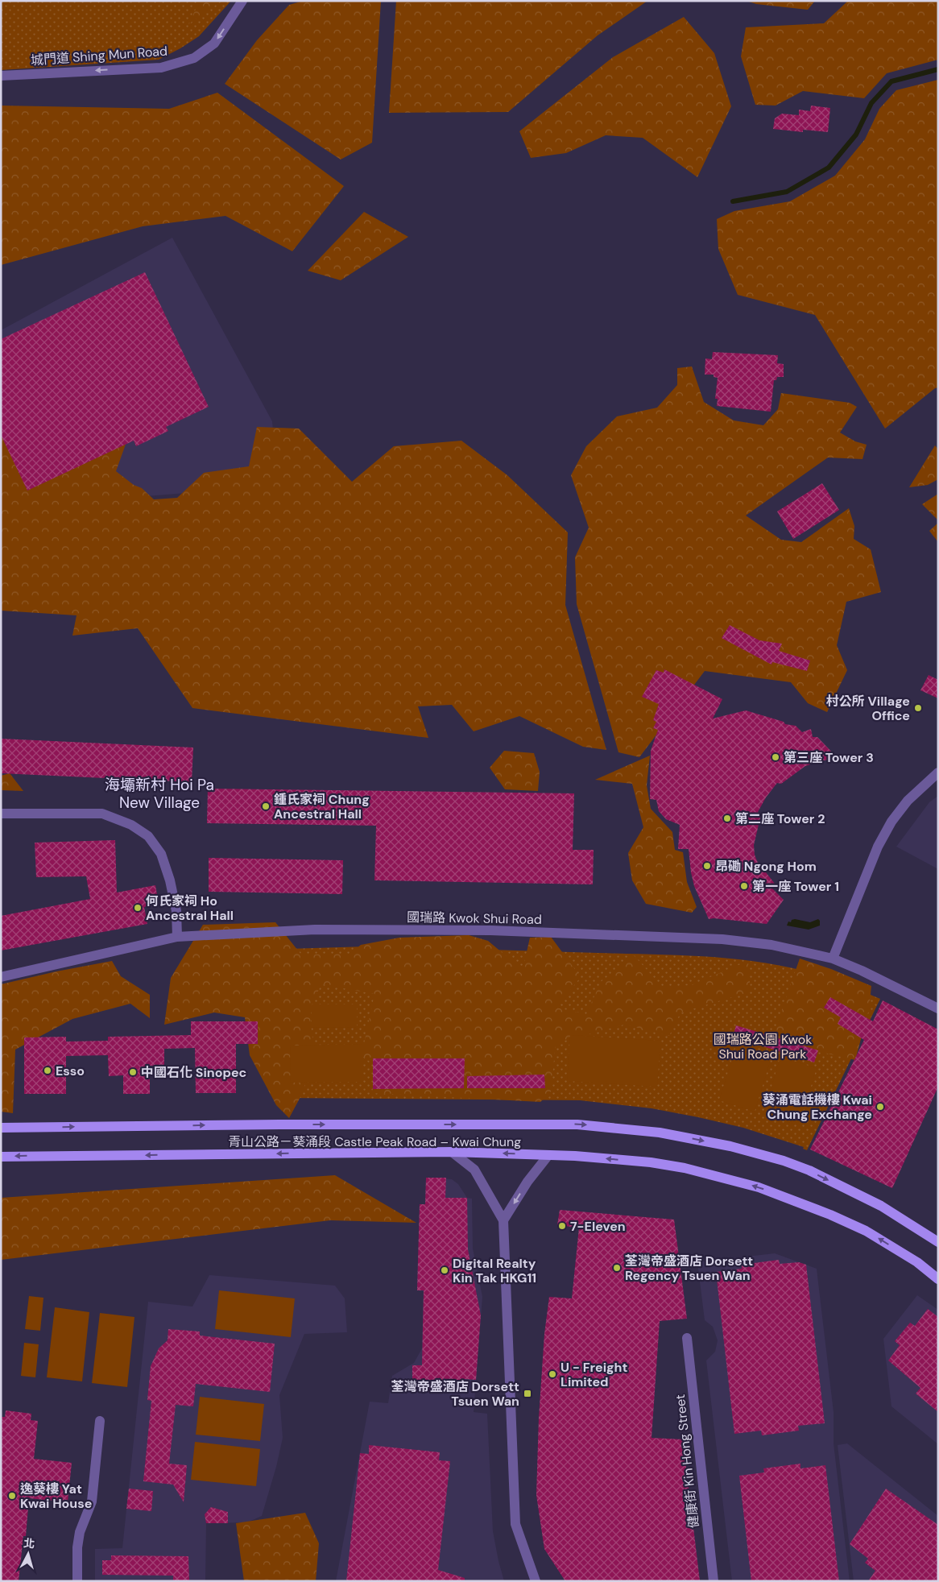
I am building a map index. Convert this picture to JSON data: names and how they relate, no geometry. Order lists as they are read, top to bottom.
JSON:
{
  "streets": {
    "main road": ["青山公路－葵涌段 Castle Peak Road – Kwai Chung"],
    "street": ["城門道 Shing Mun Road", "國瑞路 Kwok Shui Road", "健康街 Kin Hong Street"]
  },
  "one_way": ["城門道 Shing Mun Road"],
  "districts": ["海壩新村 Hoi Pa New Village"],
  "parks": ["國瑞路公園 Kwok Shui Road Park"],
  "places": {
    "other": [
      "村公所 Village Office",
      "第三座 Tower 3",
      "鍾氏家祠 Chung Ancestral Hall",
      "第二座 Tower 2",
      "昂磡 Ngong Hom",
      "第一座 Tower 1",
      "何氏家祠 Ho Ancestral Hall",
      "Esso",
      "中國石化 Sinopec",
      "葵涌電話機樓 Kwai Chung Exchange",
      "7-Eleven",
      "荃灣帝盛酒店 Dorsett Regency Tsuen Wan",
      "Digital Realty Kin Tak HKG11",
      "U - Freight Limited",
      "逸葵樓 Yat Kwai House"
    ],
    "transit": ["荃灣帝盛酒店 Dorsett Tsuen Wan"]
  },
  "north": "top"
}
